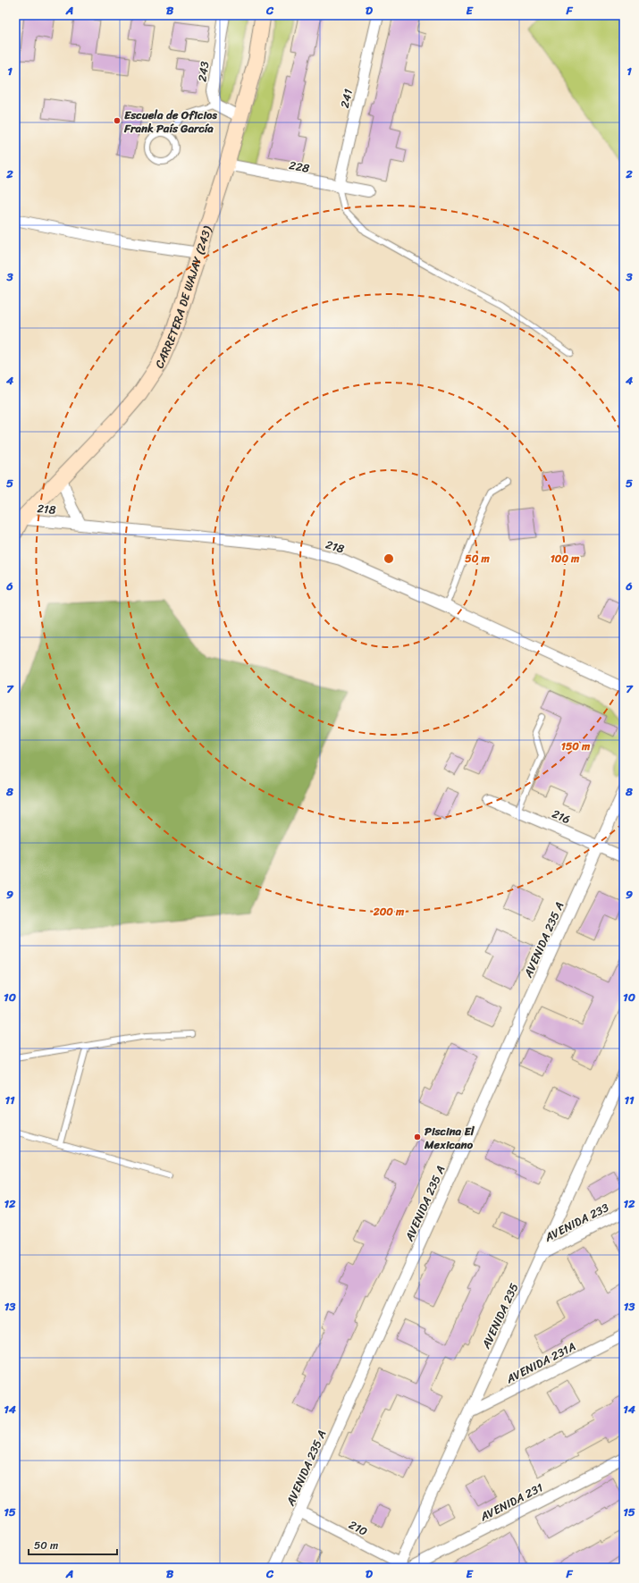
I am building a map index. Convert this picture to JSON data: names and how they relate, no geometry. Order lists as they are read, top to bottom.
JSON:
{
  "streets": {
    "main road": ["CARRETERA DE WAJAY (243)"],
    "street": [
      "243",
      "241",
      "228",
      "218",
      "216",
      "AVENIDA 235 A",
      "AVENIDA 233",
      "AVENIDA 235",
      "AVENIDA 231A",
      "AVENIDA 231",
      "210"
    ]
  },
  "crossings": [
    ["241", "228"],
    ["228", "CARRETERA DE WAJAY (243)"],
    ["CARRETERA DE WAJAY (243)", "218"],
    ["216", "AVENIDA 235 A"],
    ["AVENIDA 235 A", "210"],
    ["AVENIDA 233", "AVENIDA 235"],
    ["AVENIDA 235", "AVENIDA 231A"],
    ["AVENIDA 235", "AVENIDA 231"],
    ["AVENIDA 235", "210"],
    ["AVENIDA 231", "210"]
  ],
  "places": ["Escuela de Oficios Frank País García", "Piscina El Mexicano"],
  "scale_bar": "50 m",
  "grid": {
    "columns": [
      "A",
      "B",
      "C",
      "D",
      "E",
      "F"
    ],
    "rows": [
      "1",
      "2",
      "3",
      "4",
      "5",
      "6",
      "7",
      "8",
      "9",
      "10",
      "11",
      "12",
      "13",
      "14",
      "15"
    ]
  },
  "rings": [
    "50 m",
    "100 m",
    "150 m",
    "200 m"
  ]
}
